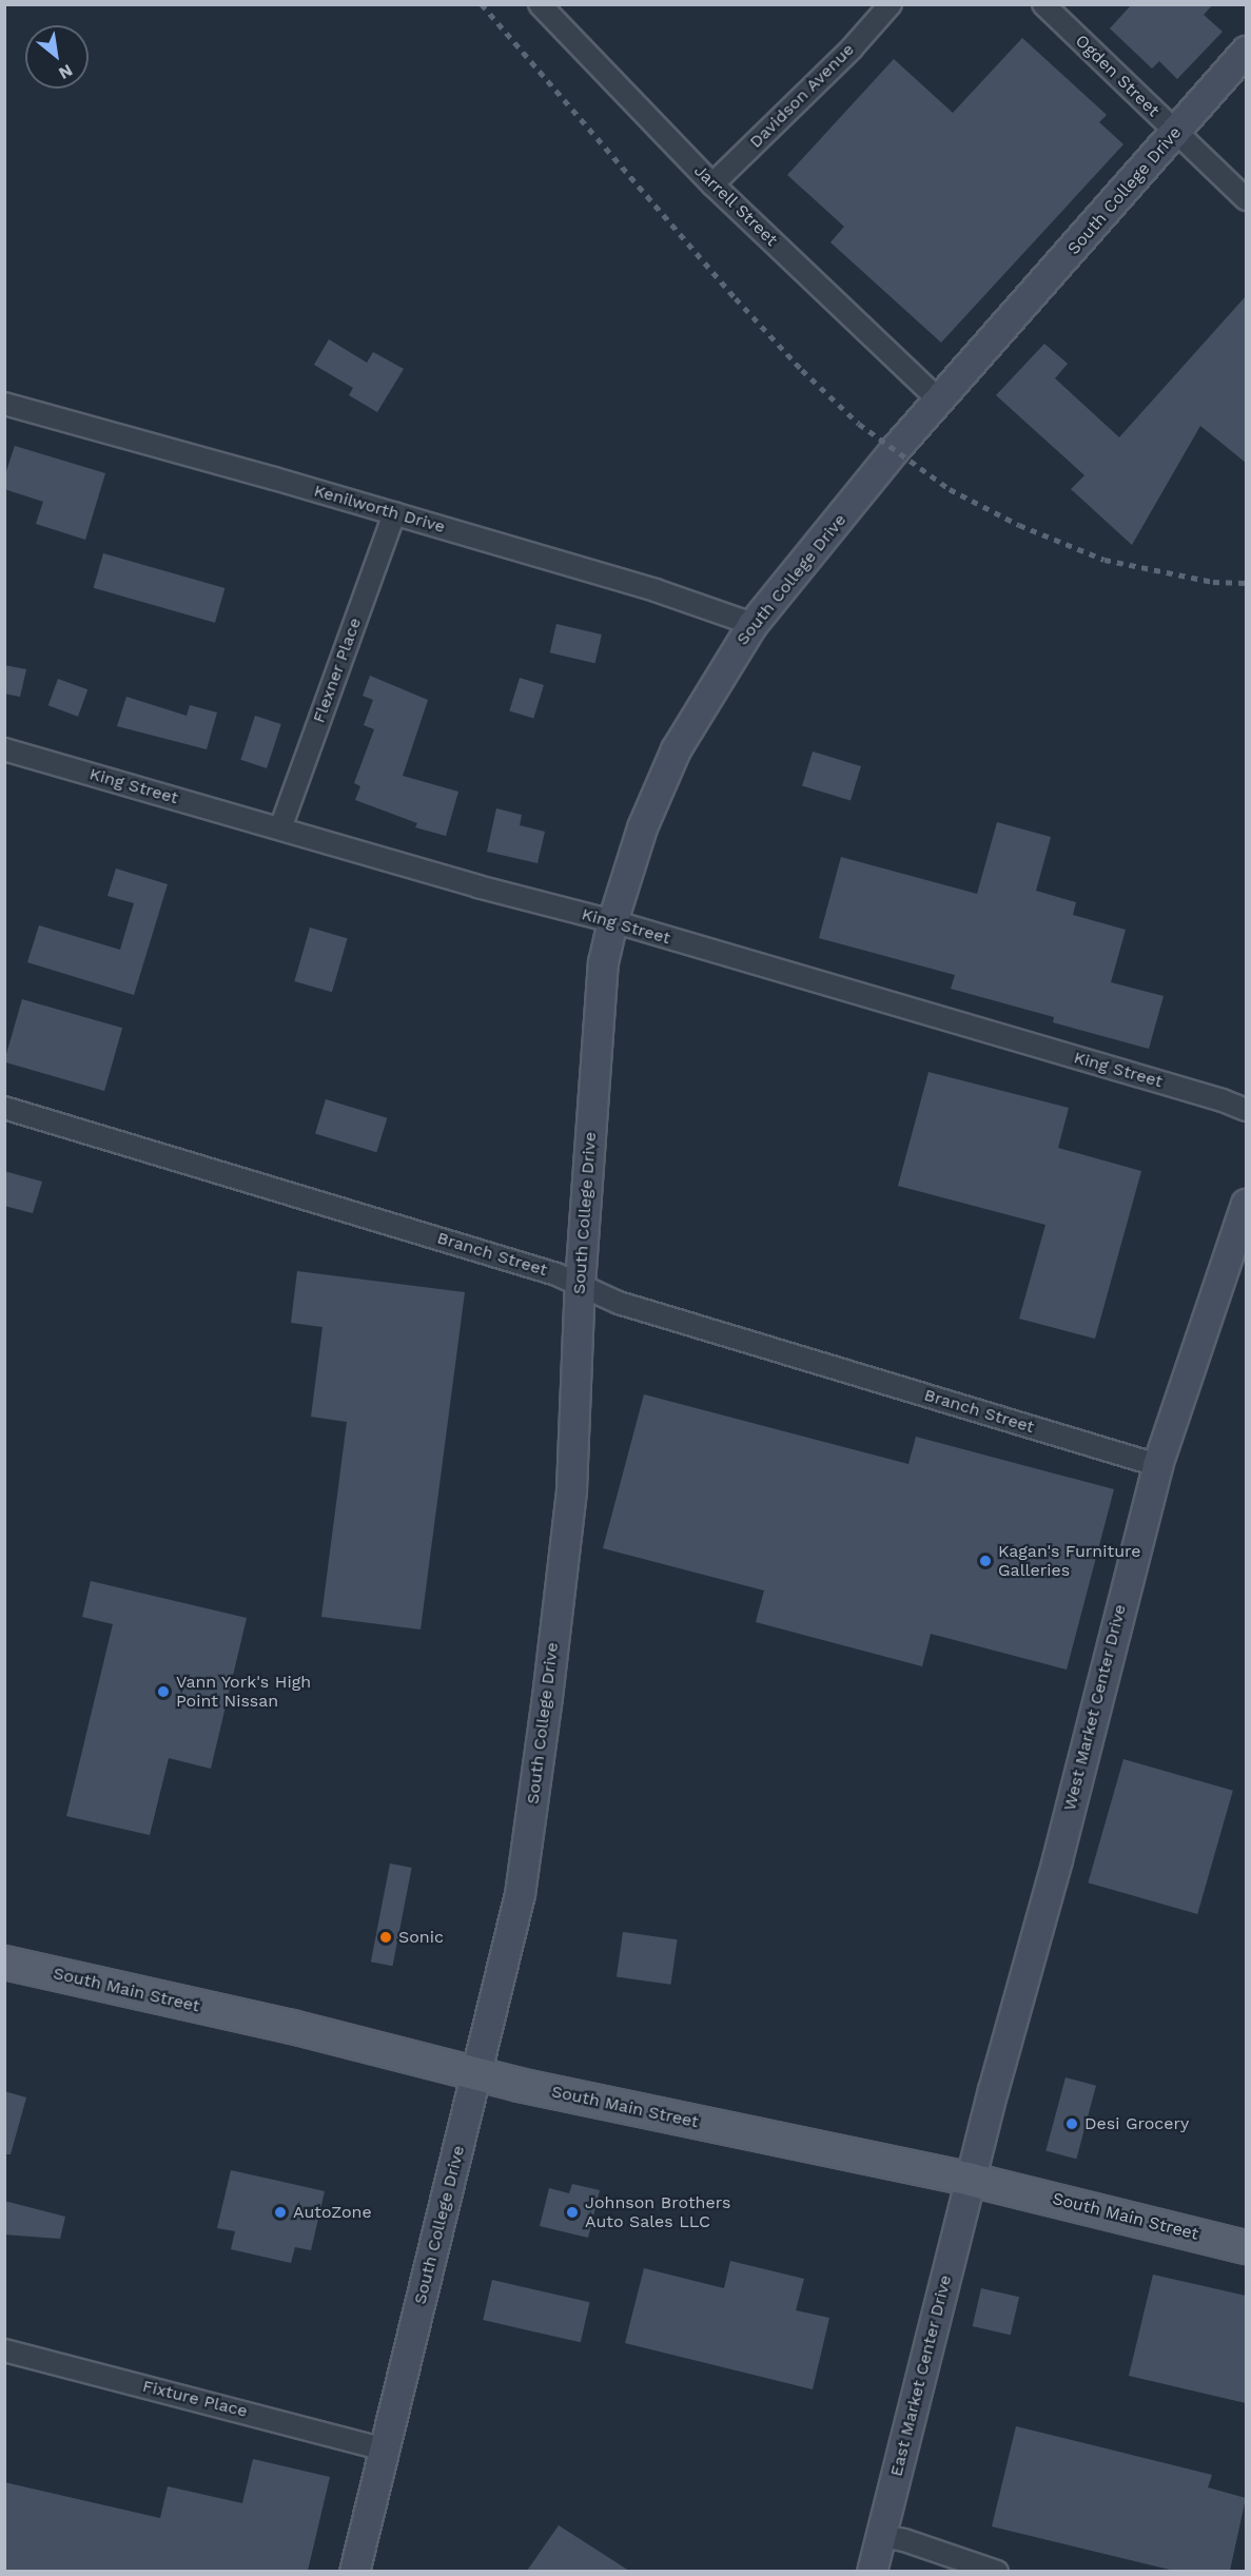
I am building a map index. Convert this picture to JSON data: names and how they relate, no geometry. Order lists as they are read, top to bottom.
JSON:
{
  "streets": {
    "main road": [
      "South College Drive",
      "West Market Center Drive",
      "South Main Street",
      "East Market Center Drive"
    ],
    "street": [
      "Ogden Street",
      "Davidson Avenue",
      "Jarrell Street",
      "Kenilworth Drive",
      "Flexner Place",
      "King Street",
      "Branch Street",
      "Fixture Place"
    ]
  },
  "crossings": [
    ["Ogden Street", "South College Drive"],
    ["Davidson Avenue", "Jarrell Street"],
    ["South College Drive", "Jarrell Street"],
    ["South College Drive", "Kenilworth Drive"],
    ["South College Drive", "King Street"],
    ["South College Drive", "Branch Street"],
    ["South College Drive", "South Main Street"],
    ["South College Drive", "Fixture Place"],
    ["Kenilworth Drive", "Flexner Place"],
    ["Flexner Place", "King Street"],
    ["Branch Street", "West Market Center Drive"],
    ["West Market Center Drive", "South Main Street"],
    ["West Market Center Drive", "East Market Center Drive"],
    ["South Main Street", "East Market Center Drive"]
  ],
  "places": [
    "Kagan's Furniture Galleries",
    "Vann York's High Point Nissan",
    "Sonic",
    "Desi Grocery",
    "AutoZone",
    "Johnson Brothers Auto Sales LLC"
  ],
  "north": "bottom right"
}
